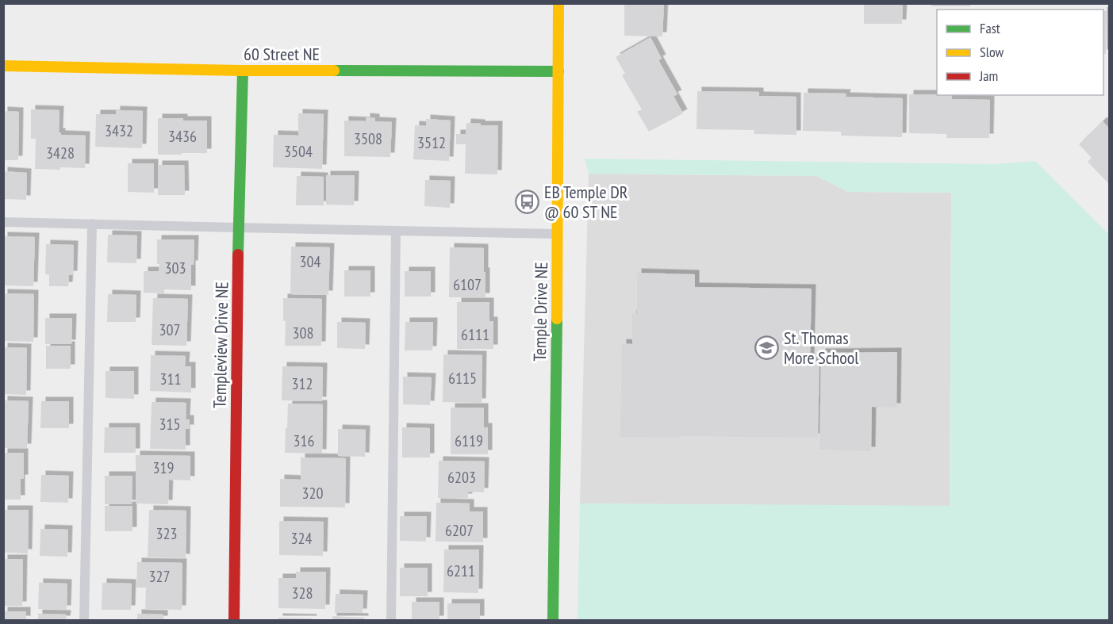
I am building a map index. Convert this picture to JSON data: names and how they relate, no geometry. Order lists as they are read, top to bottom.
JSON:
{
  "streets": {
    "street": ["60 Street NE", "Temple Drive NE", "Templeview Drive NE"]
  },
  "crossings": [
    ["60 Street NE", "Temple Drive NE"],
    ["60 Street NE", "Templeview Drive NE"]
  ],
  "places": {
    "bus stop": ["EB Temple DR @ 60 ST NE"],
    "school or university": ["St. Thomas More School"]
  },
  "house_numbers": [
    "3432",
    "3436",
    "3508",
    "3512",
    "3504",
    "3428",
    "304",
    "303",
    "6107",
    "307",
    "308",
    "6111",
    "6115",
    "311",
    "312",
    "315",
    "316",
    "6119",
    "319",
    "6203",
    "320",
    "6207",
    "323",
    "324",
    "6211",
    "327",
    "328"
  ],
  "legend": ["Fast", "Slow", "Jam"]
}
